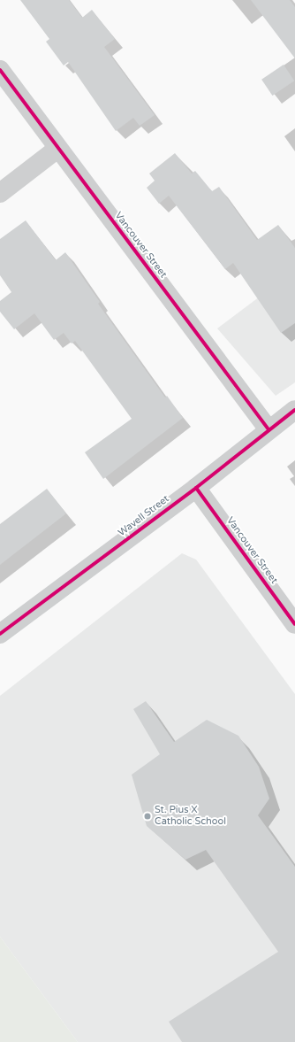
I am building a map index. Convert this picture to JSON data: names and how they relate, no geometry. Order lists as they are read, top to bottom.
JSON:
{
  "streets": {
    "street": ["Vancouver Street", "Wavell Street"]
  },
  "crossings": [
    ["Vancouver Street", "Wavell Street"]
  ],
  "places": ["St. Pius X Catholic School"]
}
